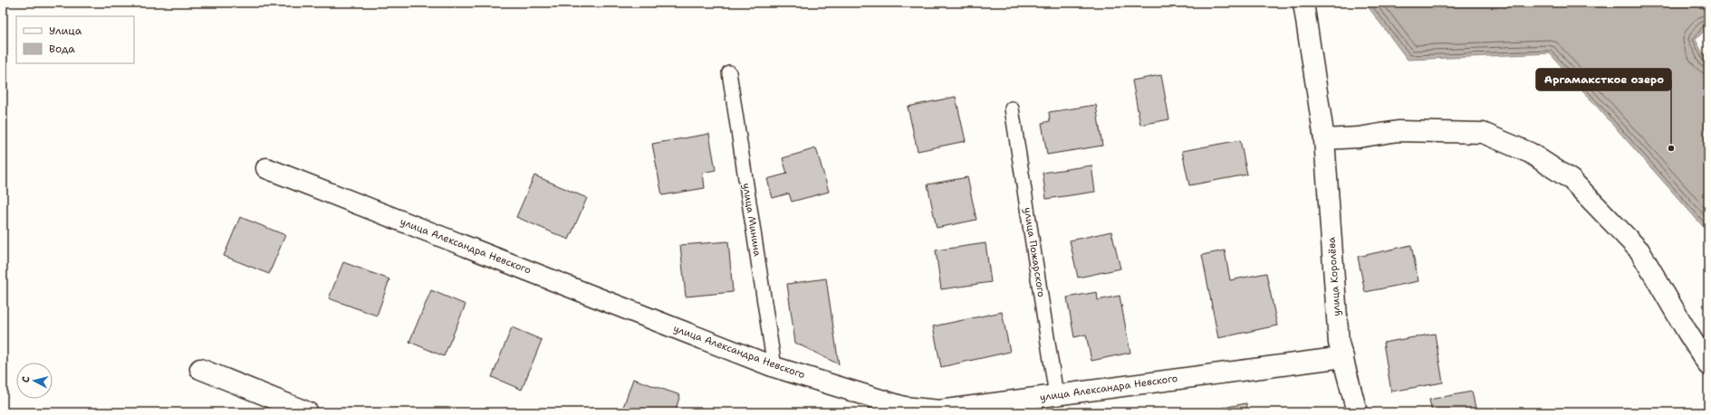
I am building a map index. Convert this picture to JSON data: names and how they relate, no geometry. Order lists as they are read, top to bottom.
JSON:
{
  "streets": {
    "street": ["улица Александра Невского", "улица Королёва"],
    "lane": ["улица Минина", "улица Пожарского"]
  },
  "crossings": [
    ["улица Минина", "улица Александра Невского"],
    ["улица Александра Невского", "улица Пожарского"],
    ["улица Александра Невского", "улица Королёва"]
  ],
  "places": ["Аргамаксткое озеро"],
  "legend": ["Улица", "Вода"],
  "north": "left"
}
